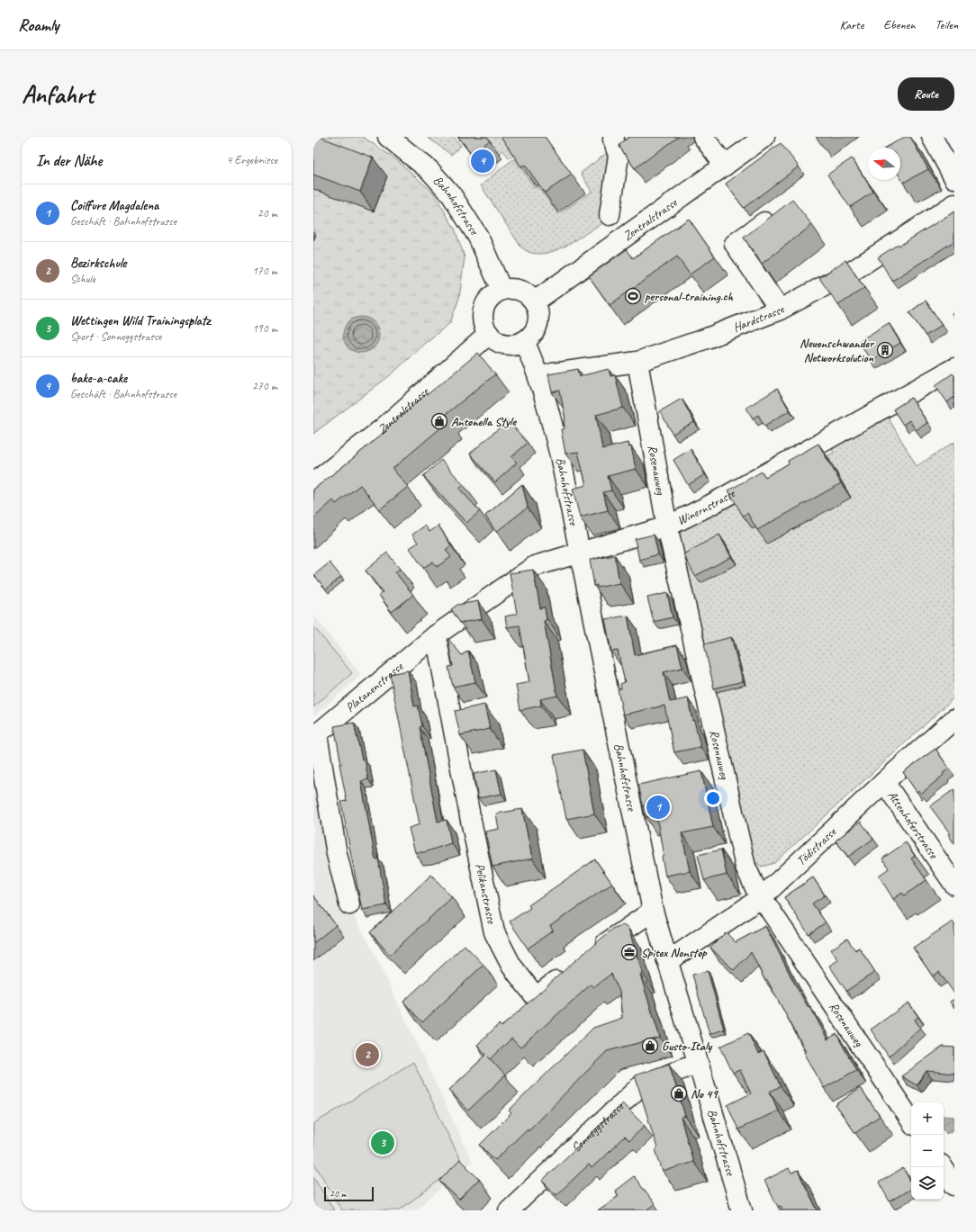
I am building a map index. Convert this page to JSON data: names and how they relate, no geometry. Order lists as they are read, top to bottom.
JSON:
{
  "streets": {
    "street": [
      "Bahnhofstrasse",
      "Zentralstrasse",
      "Hardstrasse",
      "Rosenauweg",
      "Winernstrasse",
      "Platanenstrasse",
      "Attenhoferstrasse",
      "Tödistrasse",
      "Pelikanstrasse",
      "Sonneggstrasse"
    ]
  },
  "crossings": [
    ["Bahnhofstrasse", "Zentralstrasse"],
    ["Bahnhofstrasse", "Hardstrasse"],
    ["Bahnhofstrasse", "Winernstrasse"],
    ["Bahnhofstrasse", "Platanenstrasse"],
    ["Bahnhofstrasse", "Tödistrasse"],
    ["Bahnhofstrasse", "Sonneggstrasse"],
    ["Hardstrasse", "Rosenauweg"],
    ["Rosenauweg", "Winernstrasse"],
    ["Rosenauweg", "Tödistrasse"],
    ["Winernstrasse", "Platanenstrasse"],
    ["Platanenstrasse", "Pelikanstrasse"],
    ["Attenhoferstrasse", "Tödistrasse"]
  ],
  "places": {
    "sports": ["personal-training.ch"],
    "building": ["Neuenschwander Networksolution"],
    "shop": ["Antonella Style", "Gusto-Italy", "No 49"],
    "office": ["Spitex Nonstop"]
  },
  "scale_bar": "20 m",
  "north": "left",
  "page": {
    "header": "Roamly",
    "nav": ["Karte", "Ebenen", "Teilen"],
    "buttons": "Route",
    "title": "Anfahrt",
    "heading": ["In der Nähe", "4 Ergebnisse"],
    "pins": [
      "4",
      "1",
      "2",
      "3"
    ],
    "list": [
      {
        "mark": "1",
        "name": "Coiffure Magdalena",
        "note": "Geschäft · Bahnhofstrasse",
        "value": "20 m"
      },
      {
        "mark": "2",
        "name": "Bezirkschule",
        "note": "Schule",
        "value": "170 m"
      },
      {
        "mark": "3",
        "name": "Wettingen Wild Trainingsplatz",
        "note": "Sport · Sonneggstrasse",
        "value": "190 m"
      },
      {
        "mark": "4",
        "name": "bake-a-cake",
        "note": "Geschäft · Bahnhofstrasse",
        "value": "270 m"
      }
    ],
    "map_buttons": ["+", "−"],
    "scale": "20 m"
  }
}
